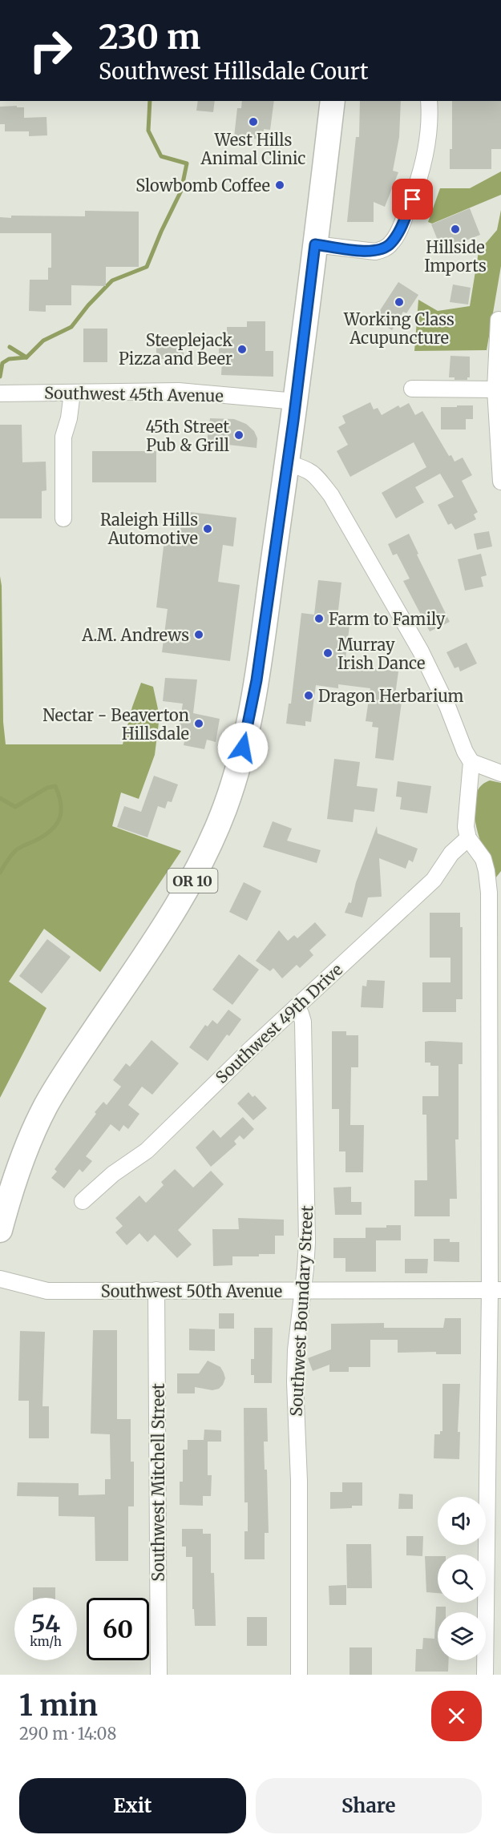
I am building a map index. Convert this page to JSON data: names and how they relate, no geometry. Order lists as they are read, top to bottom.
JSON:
{
  "streets": {
    "main road": ["OR 10"],
    "street": [
      "Southwest 45th Avenue",
      "Southwest 49th Drive",
      "Southwest 50th Avenue",
      "Southwest Boundary Street",
      "Southwest Mitchell Street"
    ]
  },
  "crossings": [
    ["Southwest 45th Avenue", "OR 10"],
    ["Southwest 49th Drive", "Southwest Boundary Street"],
    ["Southwest 50th Avenue", "Southwest Boundary Street"],
    ["Southwest 50th Avenue", "Southwest Mitchell Street"]
  ],
  "places": [
    "West Hills Animal Clinic",
    "Slowbomb Coffee",
    "Hillside Imports",
    "Working Class Acupuncture",
    "Steeplejack Pizza and Beer",
    "45th Street Pub & Grill",
    "Raleigh Hills Automotive",
    "Farm to Family",
    "A.M. Andrews",
    "Murray Irish Dance",
    "Dragon Herbarium",
    "Nectar - Beaverton Hillsdale"
  ],
  "page": {
    "turn": ["230 m", "Southwest Hillsdale Court"],
    "speed": "54 km/h",
    "limit": "60",
    "heading": ["1 min", "290 m · 14:08"],
    "buttons": ["Exit", "Share"]
  }
}
